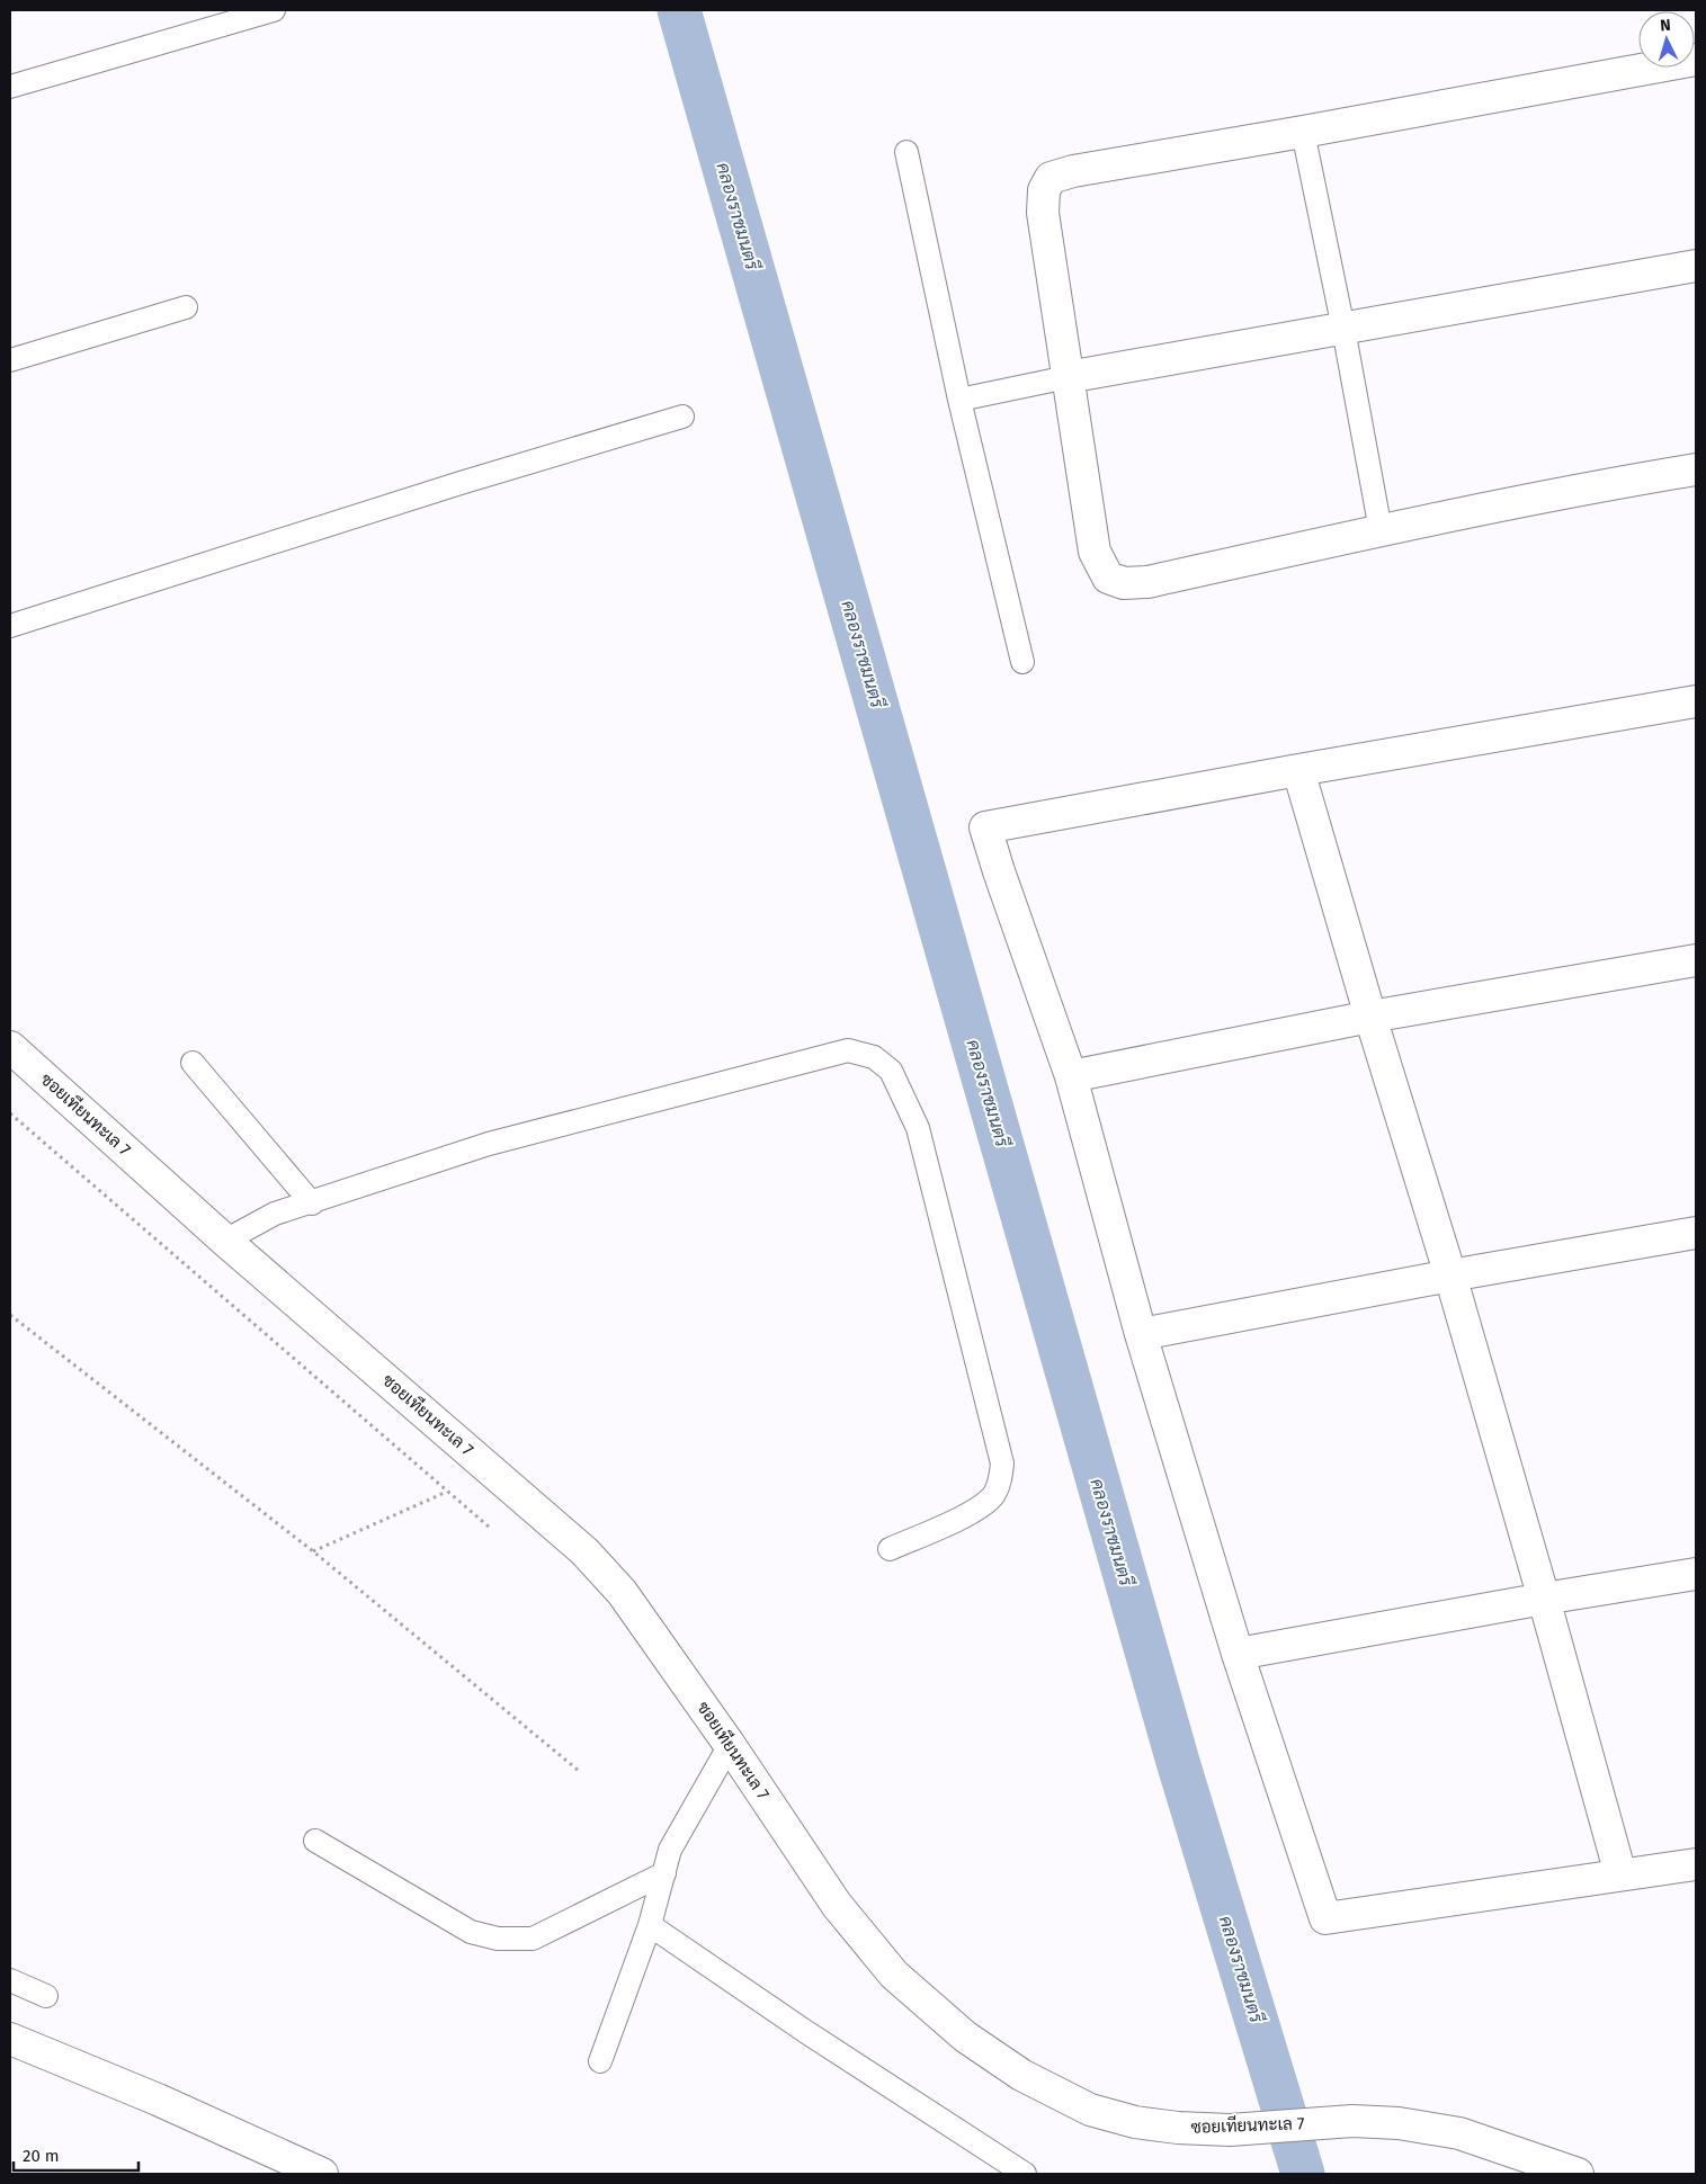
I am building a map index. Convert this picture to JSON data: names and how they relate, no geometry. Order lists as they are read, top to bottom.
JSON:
{
  "streets": {
    "street": ["ซอยเทียนทะเล 7"]
  },
  "water": ["คลองราชมนตรี"],
  "scale_bar": "20 m",
  "north": "top"
}
